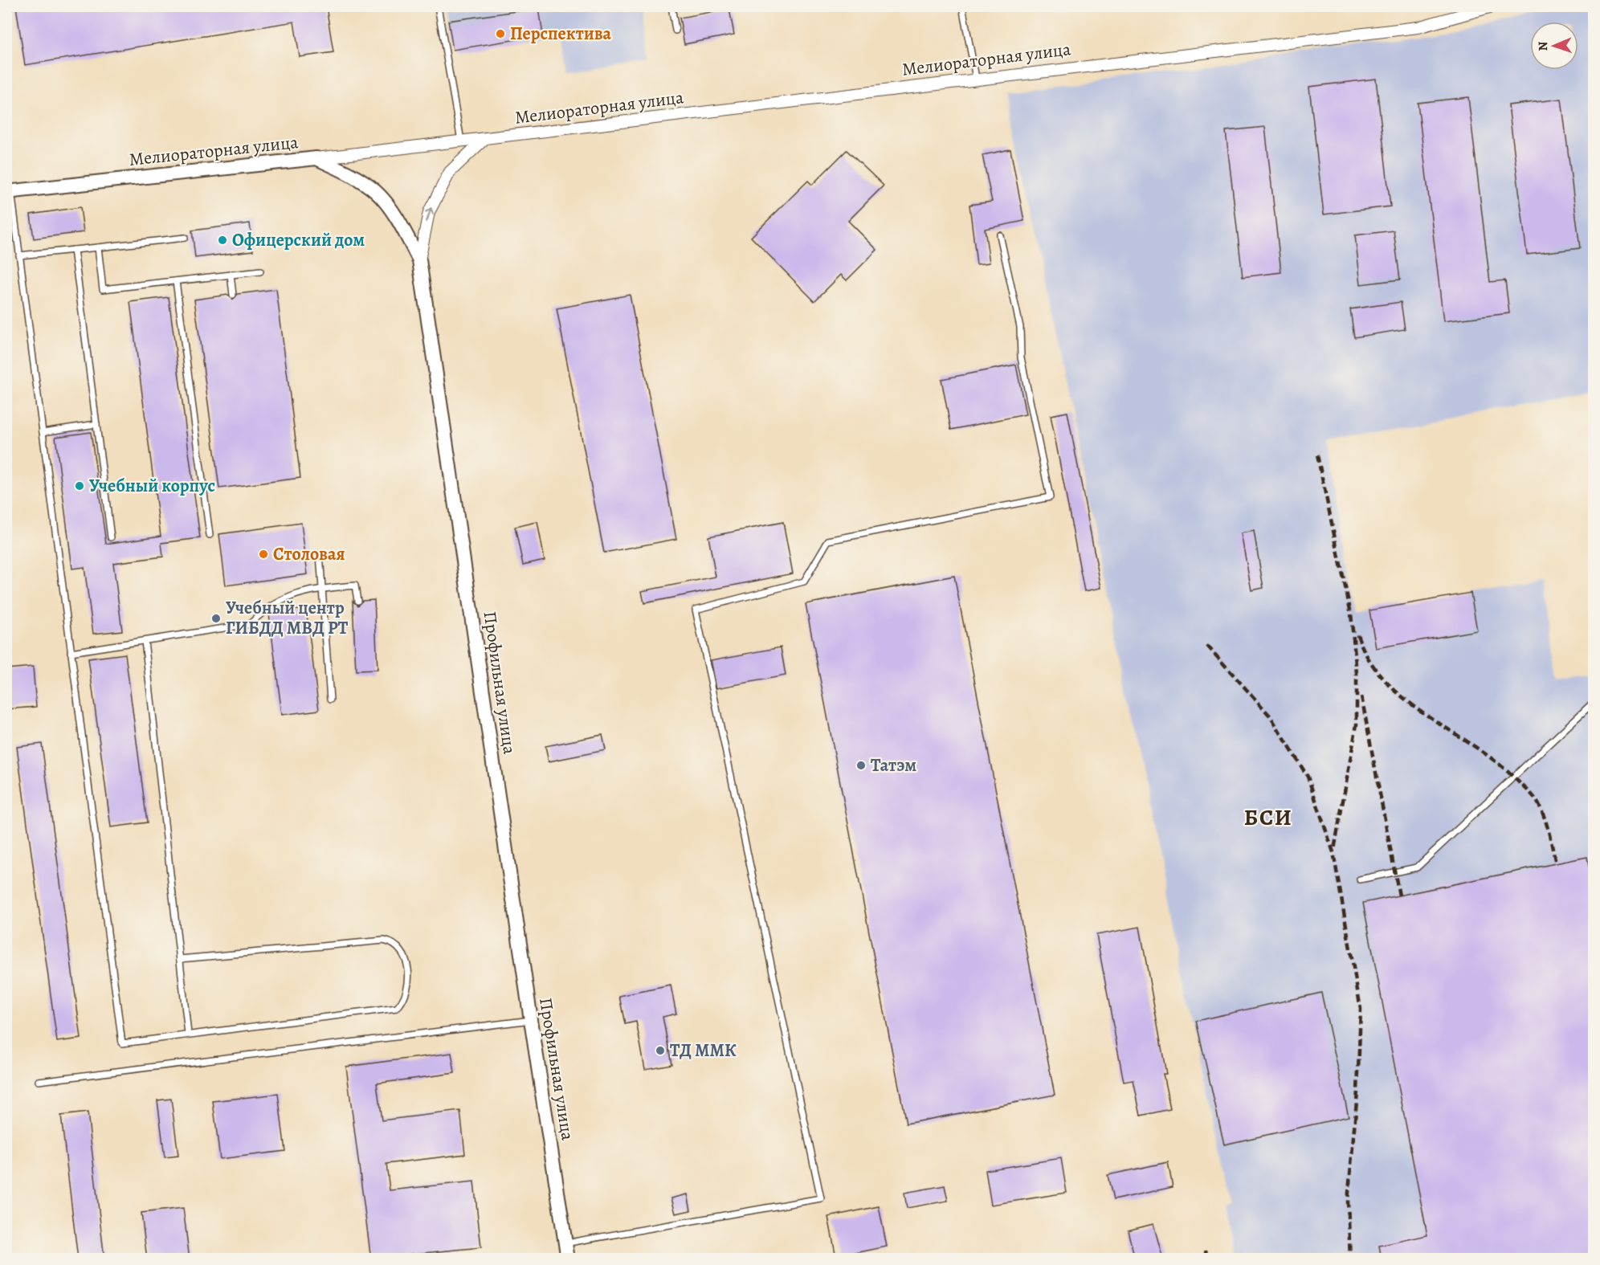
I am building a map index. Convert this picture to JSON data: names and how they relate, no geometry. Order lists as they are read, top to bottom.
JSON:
{
  "streets": {
    "street": ["Мелиораторная улица", "Профильная улица"]
  },
  "crossings": [
    ["Мелиораторная улица", "Профильная улица"]
  ],
  "districts": ["БСИ"],
  "places": [
    "Перспектива",
    "Офицерский дом",
    "Учебный корпус",
    "Столовая",
    "Учебный центр ГИБДД МВД РТ",
    "Татэм",
    "ТД ММК"
  ],
  "north": "left"
}
